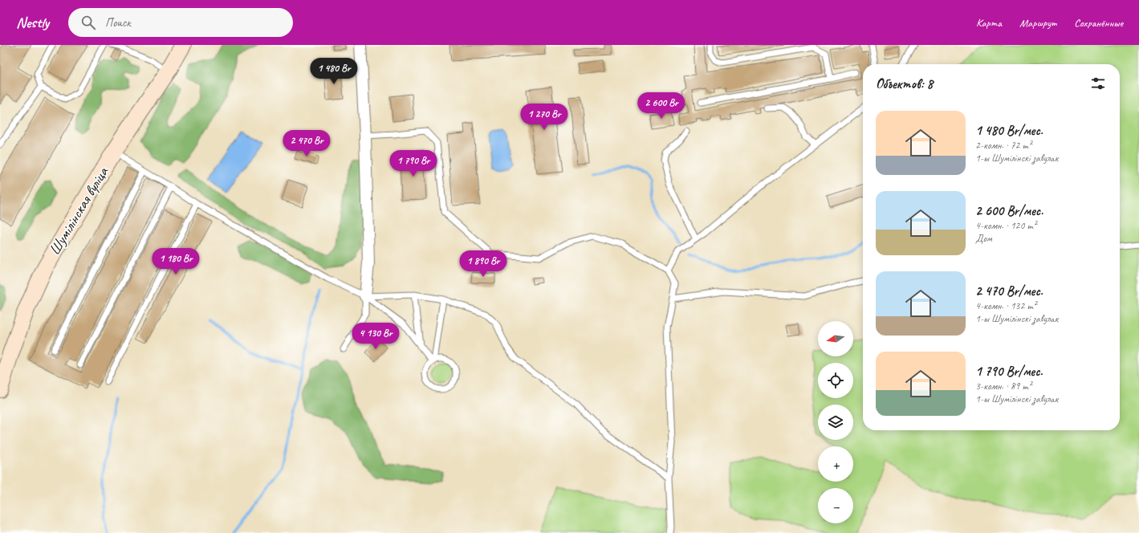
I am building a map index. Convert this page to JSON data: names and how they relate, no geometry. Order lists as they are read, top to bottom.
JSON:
{
  "streets": {
    "main road": ["Шумілінская вуліца"]
  },
  "north": "left",
  "page": {
    "header": "Nestly",
    "search": "Поиск",
    "nav": ["Карта", "Маршрут", "Сохранённые"],
    "price": [
      "1 480 Br",
      "2 600 Br",
      "1 270 Br",
      "2 470 Br",
      "1 790 Br",
      "1 180 Br",
      "1 890 Br",
      "4 130 Br"
    ],
    "heading": "Объектов: 8",
    "list": [
      {
        "name": "1 480 Br/мес.",
        "note": "2-комн. · 72 m² · 1-ы Шумілінскі завулак"
      },
      {
        "name": "2 600 Br/мес.",
        "note": "4-комн. · 120 m² · Дом"
      },
      {
        "name": "2 470 Br/мес.",
        "note": "4-комн. · 132 m² · 1-ы Шумілінскі завулак"
      },
      {
        "name": "1 790 Br/мес.",
        "note": "3-комн. · 89 m² · 1-ы Шумілінскі завулак"
      }
    ],
    "map_buttons": ["+", "−"]
  }
}
